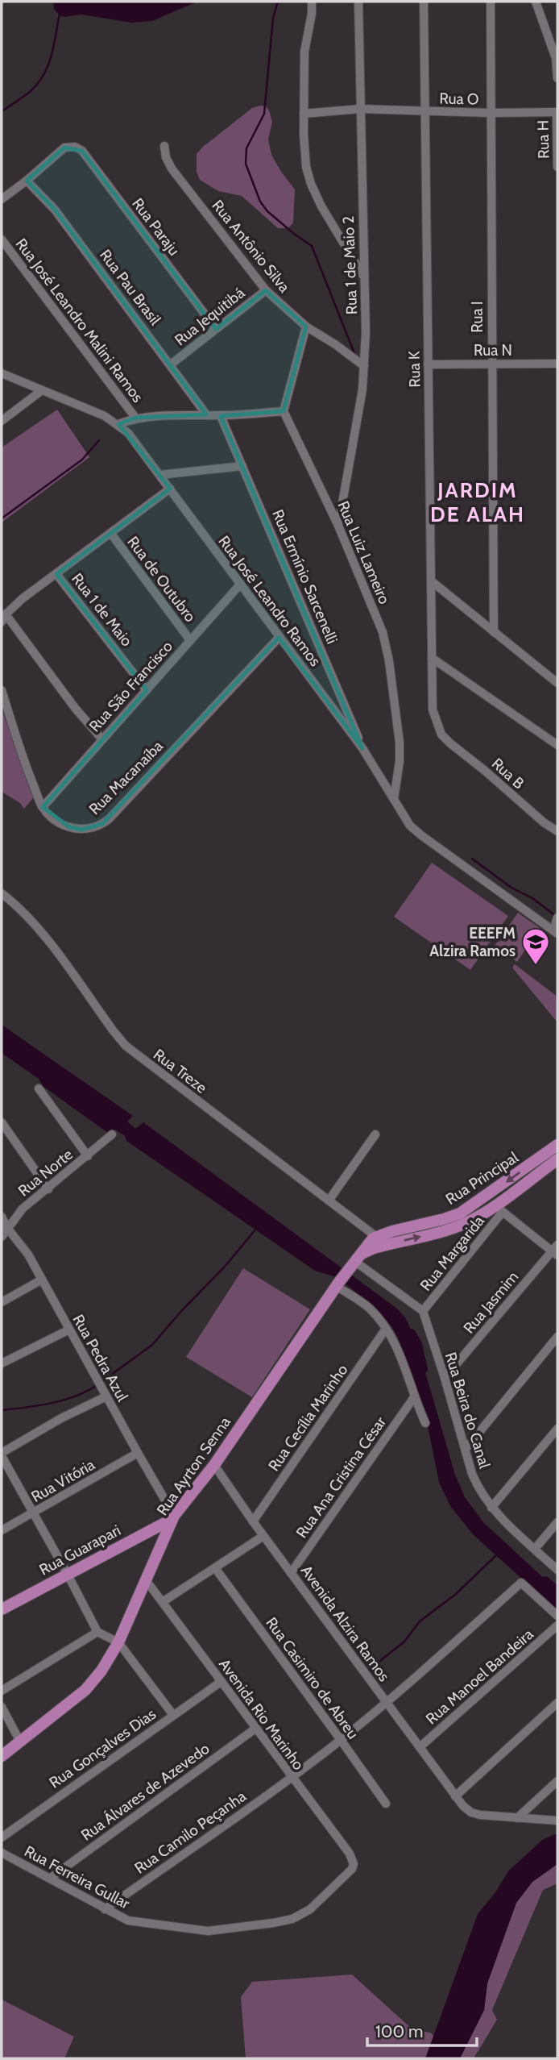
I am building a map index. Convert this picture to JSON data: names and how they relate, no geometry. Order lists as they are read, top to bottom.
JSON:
{
  "streets": {
    "main road": ["Rua Principal", "Rua Ayrton Senna", "Rua Guarapari"],
    "street": [
      "Rua O",
      "Rua H",
      "Rua Paraju",
      "Rua Antônio Silva",
      "Rua 1 de Maio 2",
      "Rua Pau Brasil",
      "Rua Jequitibá",
      "Rua I",
      "Rua José Leandro Malini Ramos",
      "Rua N",
      "Rua K",
      "Rua Luiz Lameiro",
      "Rua Ermínio Sarcenelli",
      "Rua de Outubro",
      "Rua José Leandro Ramos",
      "Rua 1 de Maio",
      "Rua São Francisco",
      "Rua B",
      "Rua Macanaíba",
      "Rua Treze",
      "Rua Norte",
      "Rua Margarida",
      "Rua Jasmim",
      "Rua Pedra Azul",
      "Rua Beira do Canal",
      "Rua Cecília Marinho",
      "Rua Ana Cristina César",
      "Rua Vitória",
      "Avenida Alzira Ramos",
      "Rua Manoel Bandeira",
      "Rua Casimiro de Abreu",
      "Avenida Rio Marinho",
      "Rua Gonçalves Dias",
      "Rua Álvares de Azevedo",
      "Rua Camilo Peçanha",
      "Rua Ferreira Gullar"
    ]
  },
  "crossings": [
    ["Rua O", "Rua H"],
    ["Rua O", "Rua 1 de Maio 2"],
    ["Rua O", "Rua I"],
    ["Rua O", "Rua K"],
    ["Rua Paraju", "Rua Pau Brasil"],
    ["Rua Paraju", "Rua Jequitibá"],
    ["Rua Antônio Silva", "Rua 1 de Maio 2"],
    ["Rua Antônio Silva", "Rua Jequitibá"],
    ["Rua 1 de Maio 2", "Rua Luiz Lameiro"],
    ["Rua Pau Brasil", "Rua Jequitibá"],
    ["Rua I", "Rua N"],
    ["Rua N", "Rua K"],
    ["Rua K", "Rua B"],
    ["Rua Luiz Lameiro", "Rua José Leandro Ramos"],
    ["Rua Ermínio Sarcenelli", "Rua José Leandro Ramos"],
    ["Rua de Outubro", "Rua São Francisco"],
    ["Rua José Leandro Ramos", "Rua São Francisco"],
    ["Rua José Leandro Ramos", "Rua Macanaíba"],
    ["Rua 1 de Maio", "Rua São Francisco"],
    ["Rua São Francisco", "Rua Macanaíba"],
    ["Rua Treze", "Rua Principal"],
    ["Rua Norte", "Rua Pedra Azul"],
    ["Rua Principal", "Rua Margarida"],
    ["Rua Principal", "Rua Ayrton Senna"],
    ["Rua Margarida", "Rua Beira do Canal"],
    ["Rua Jasmim", "Rua Beira do Canal"],
    ["Rua Pedra Azul", "Rua Ayrton Senna"],
    ["Rua Pedra Azul", "Rua Vitória"],
    ["Rua Pedra Azul", "Rua Guarapari"],
    ["Rua Cecília Marinho", "Avenida Alzira Ramos"],
    ["Rua Ayrton Senna", "Rua Guarapari"],
    ["Rua Ayrton Senna", "Avenida Alzira Ramos"],
    ["Rua Ayrton Senna", "Avenida Rio Marinho"],
    ["Rua Ana Cristina César", "Avenida Alzira Ramos"],
    ["Avenida Alzira Ramos", "Rua Manoel Bandeira"],
    ["Avenida Alzira Ramos", "Rua Camilo Peçanha"],
    ["Rua Casimiro de Abreu", "Rua Camilo Peçanha"],
    ["Avenida Rio Marinho", "Rua Gonçalves Dias"],
    ["Avenida Rio Marinho", "Rua Álvares de Azevedo"],
    ["Avenida Rio Marinho", "Rua Camilo Peçanha"],
    ["Avenida Rio Marinho", "Rua Ferreira Gullar"],
    ["Rua Álvares de Azevedo", "Rua Ferreira Gullar"],
    ["Rua Camilo Peçanha", "Rua Ferreira Gullar"]
  ],
  "districts": ["JARDIM DE ALAH"],
  "places": {
    "school or university": ["EEEFM Alzira Ramos"]
  },
  "scale_bar": "100 m"
}
